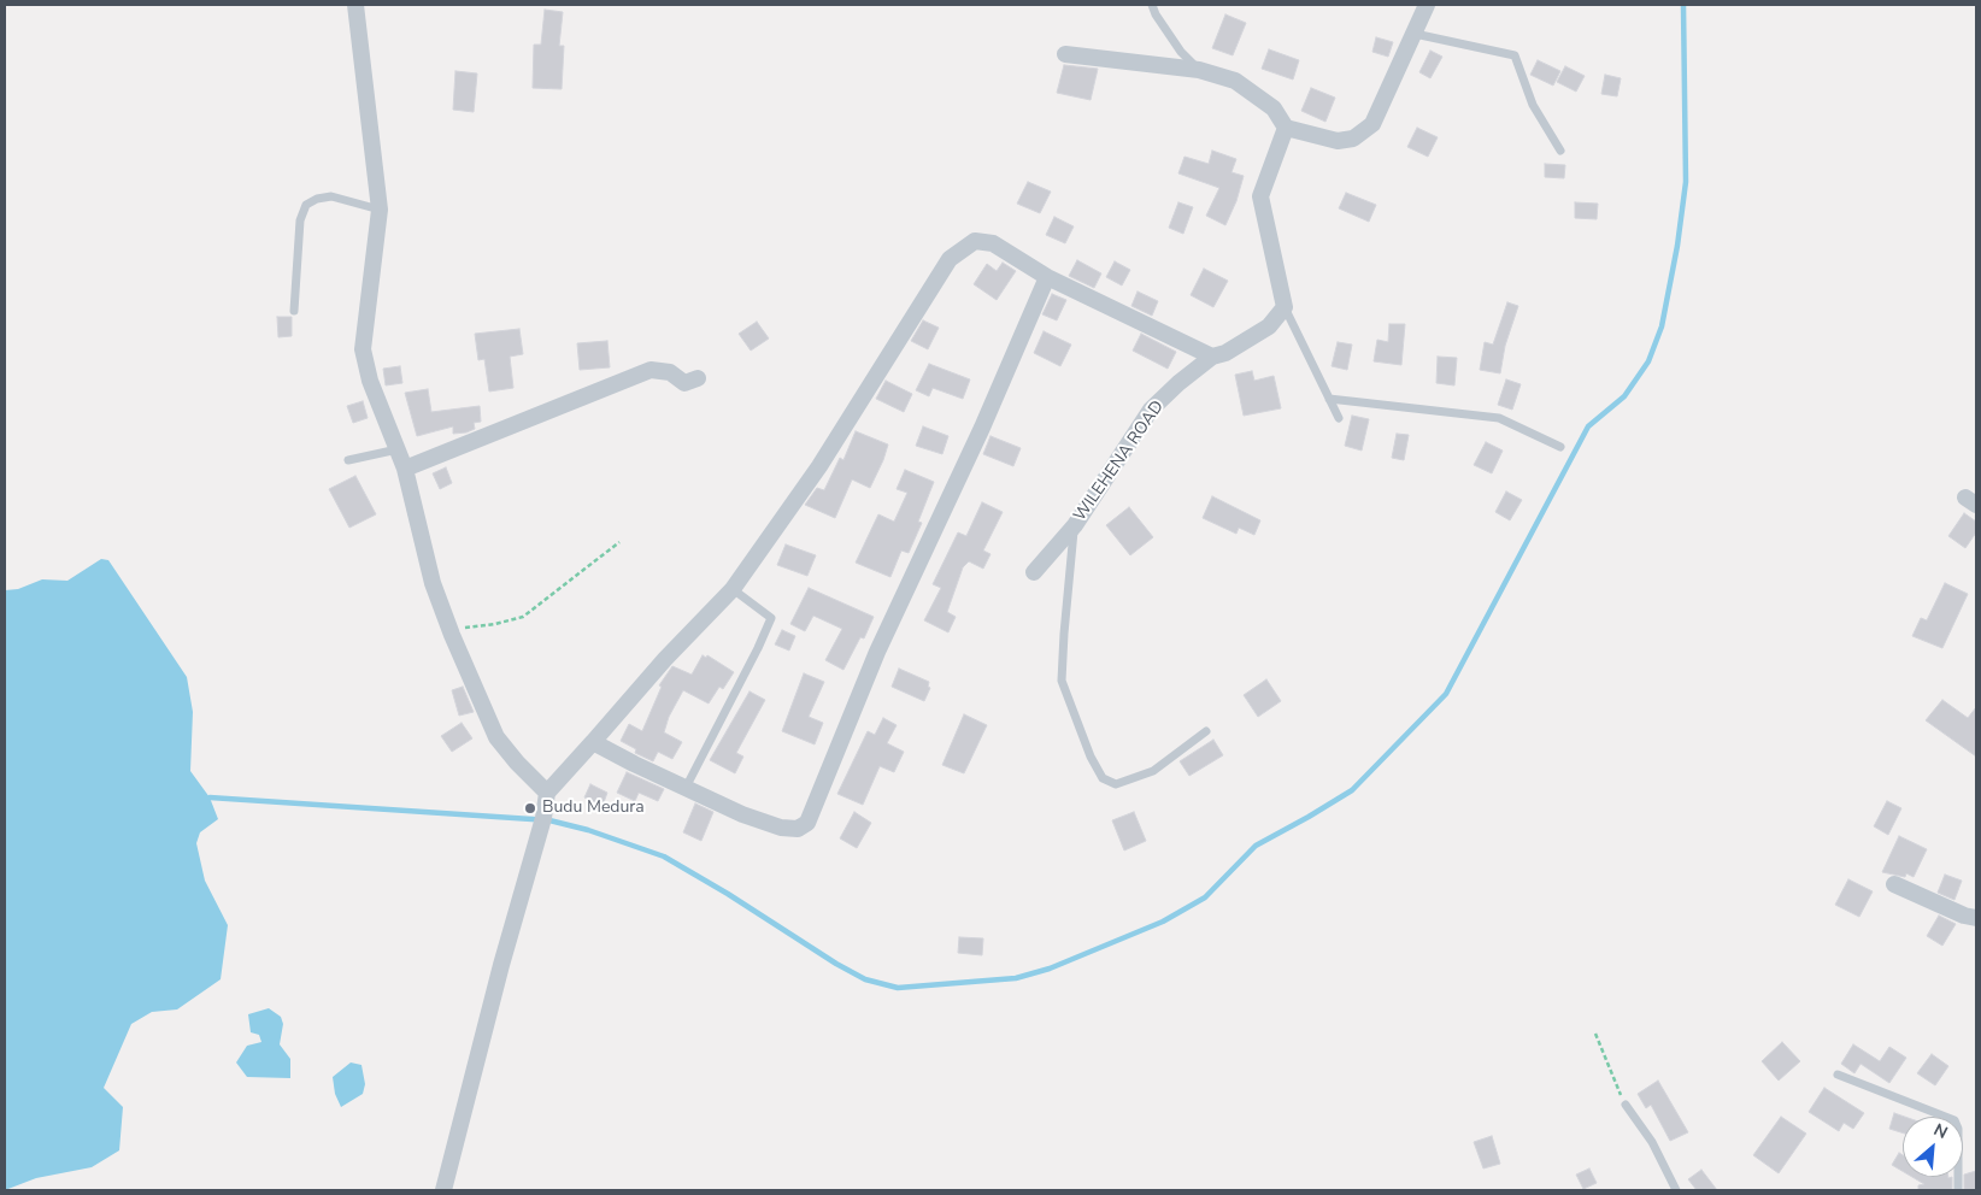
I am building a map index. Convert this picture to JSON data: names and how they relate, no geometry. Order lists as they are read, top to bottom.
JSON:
{
  "streets": {
    "street": ["WILEHENA ROAD"]
  },
  "places": ["Budu Medura"],
  "north": "top right"
}
